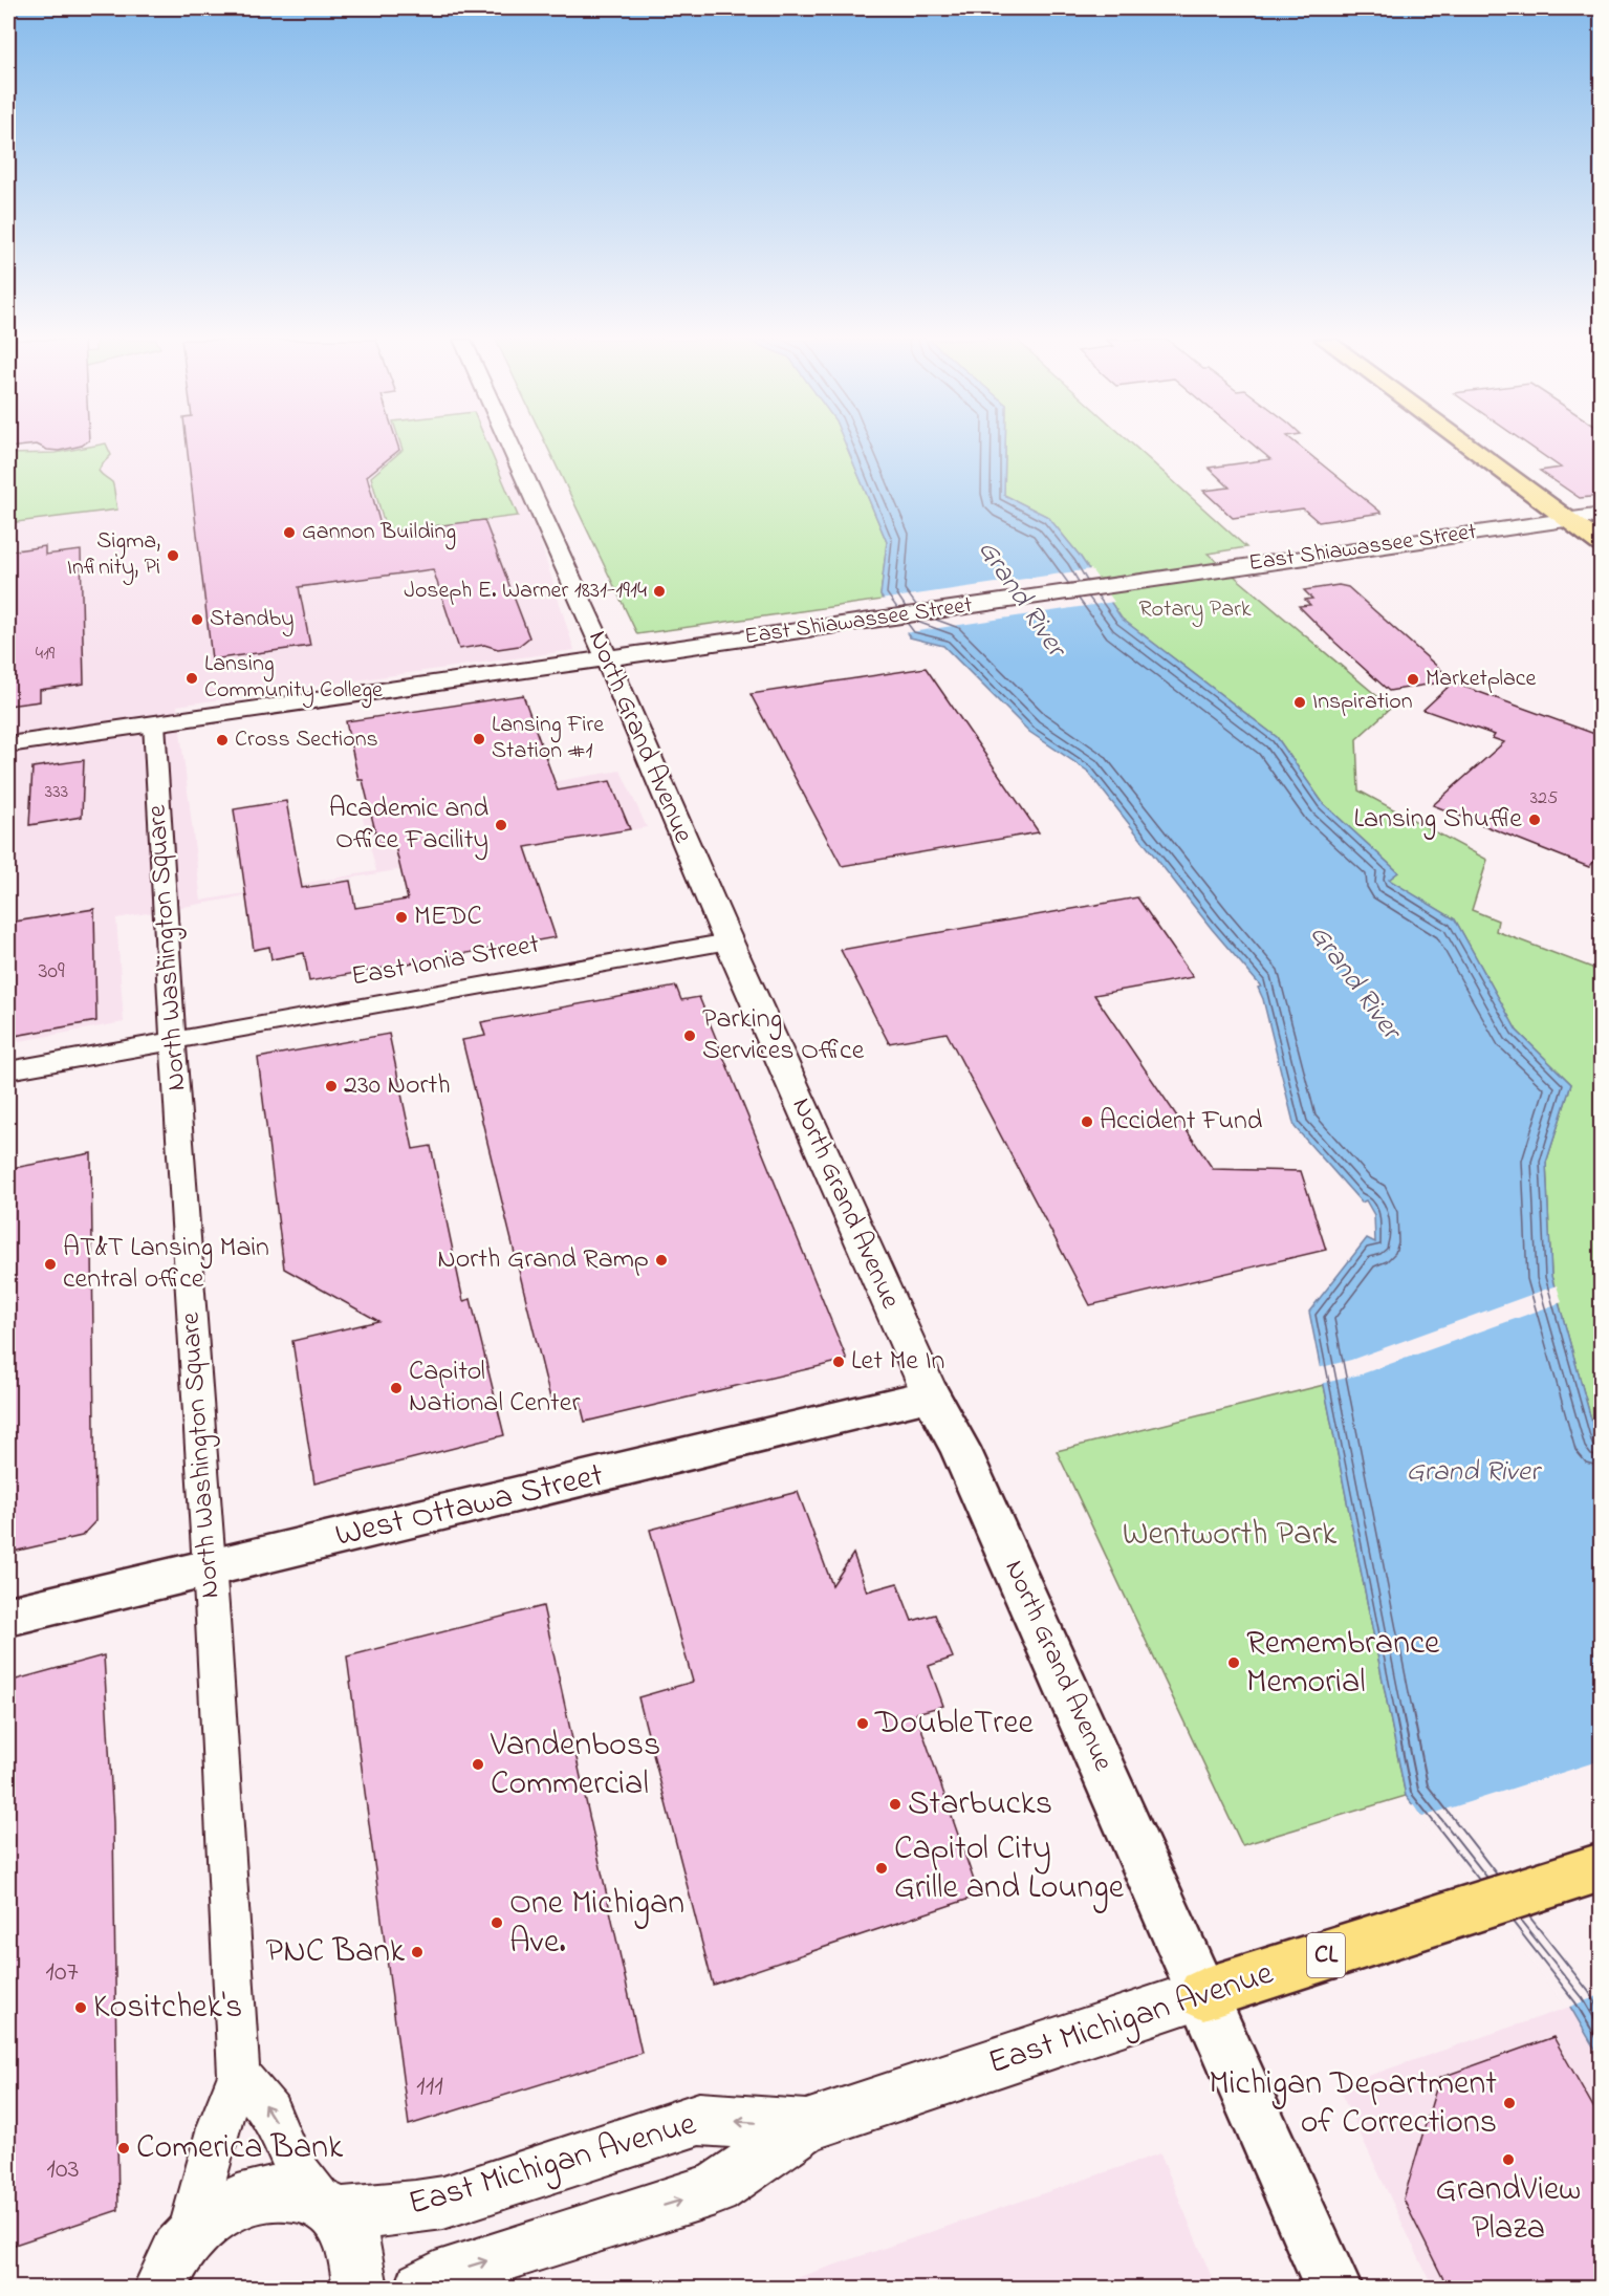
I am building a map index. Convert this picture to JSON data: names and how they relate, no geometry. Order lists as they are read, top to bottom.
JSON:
{
  "streets": {
    "main road": [
      "North Grand Avenue",
      "West Ottawa Street",
      "CL",
      "East Michigan Avenue"
    ],
    "street": ["East Shiawassee Street", "North Washington Square", "East Ionia Street"]
  },
  "crossings": [
    ["East Shiawassee Street", "North Grand Avenue"],
    ["East Shiawassee Street", "North Washington Square"],
    ["North Grand Avenue", "East Ionia Street"],
    ["North Grand Avenue", "West Ottawa Street"],
    ["North Grand Avenue", "East Michigan Avenue"],
    ["North Washington Square", "East Ionia Street"],
    ["North Washington Square", "West Ottawa Street"]
  ],
  "water": ["Grand River"],
  "parks": ["Rotary Park", "Wentworth Park"],
  "places": [
    "Gannon Building",
    "Sigma, Infinity, Pi",
    "Joseph E. Warner 1831-1914",
    "Standby",
    "Lansing Community College",
    "Marketplace",
    "Inspiration",
    "Lansing Fire Station #1",
    "Cross Sections",
    "Lansing Shuffle",
    "Academic and Office Facility",
    "MEDC",
    "Parking Services Office",
    "230 North",
    "Accident Fund",
    "North Grand Ramp",
    "AT&T Lansing Main central office",
    "Let Me In",
    "Capitol National Center",
    "Remembrance Memorial",
    "DoubleTree",
    "Vandenboss Commercial",
    "Starbucks",
    "Capitol City Grille and Lounge",
    "One Michigan Ave.",
    "PNC Bank",
    "Kositchek's",
    "Michigan Department of Corrections",
    "Comerica Bank",
    "GrandView Plaza"
  ],
  "house_numbers": [
    "419",
    "333",
    "325",
    "309",
    "107",
    "111",
    "103"
  ]
}
